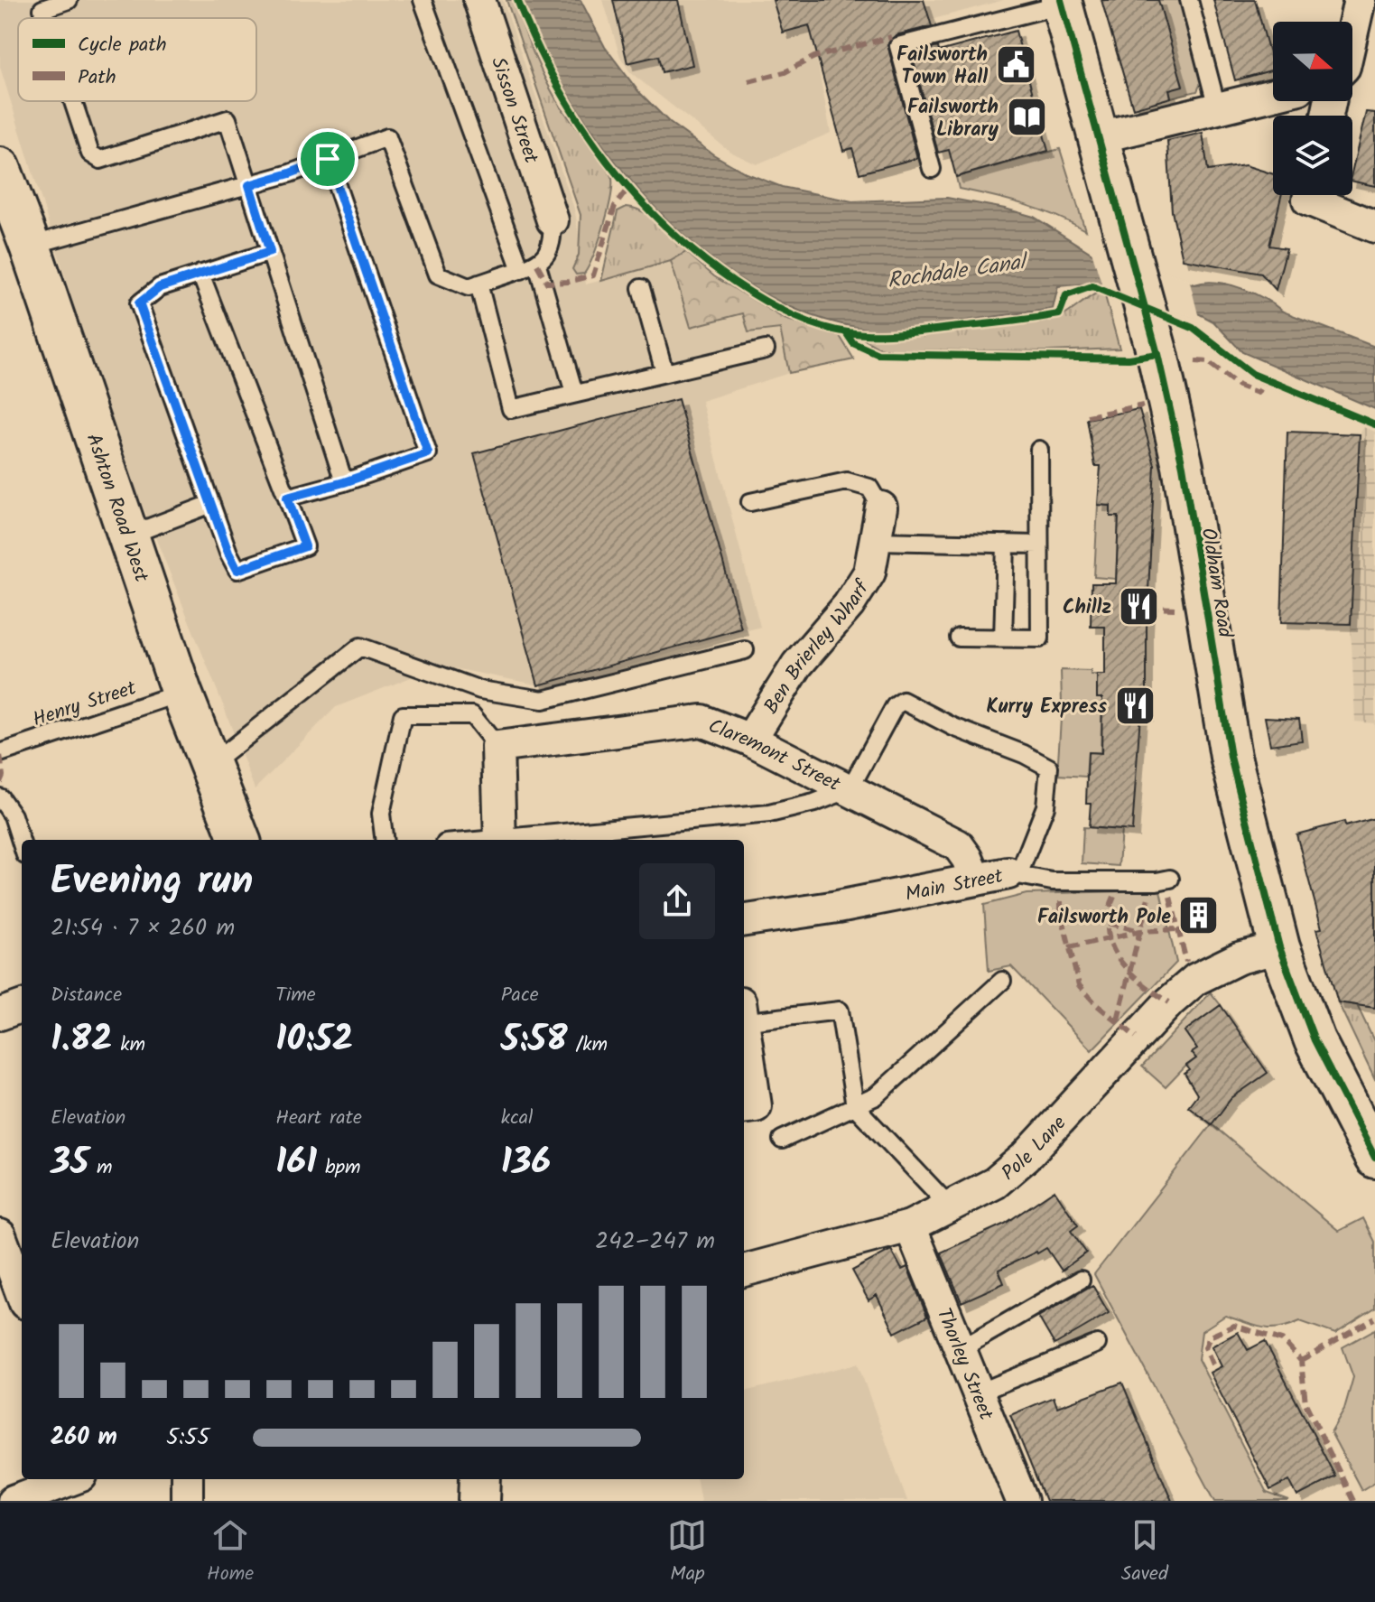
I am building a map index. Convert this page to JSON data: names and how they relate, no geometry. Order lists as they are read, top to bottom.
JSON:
{
  "streets": {
    "main road": ["Ashton Road West", "Oldham Road"],
    "street": [
      "Sisson Street",
      "Ben Brierley Wharf",
      "Claremont Street",
      "Main Street",
      "Pole Lane",
      "Thorley Street"
    ],
    "lane": ["Henry Street"]
  },
  "crossings": [
    ["Ashton Road West", "Henry Street"],
    ["Oldham Road", "Pole Lane"],
    ["Ben Brierley Wharf", "Claremont Street"],
    ["Claremont Street", "Main Street"],
    ["Pole Lane", "Thorley Street"]
  ],
  "water": ["Rochdale Canal"],
  "places": {
    "public building": ["Failsworth Town Hall"],
    "library": ["Failsworth Library"],
    "restaurant": ["Chillz", "Kurry Express"],
    "building": ["Failsworth Pole"]
  },
  "legend": ["Cycle path", "Path"],
  "north": "right",
  "page": {
    "heading": ["Evening run", "21:54 · 7 × 260 m"],
    "stats": [
      ["Distance", "1.82 km"],
      ["Time", "10:52"],
      ["Pace", "5:58 /km"],
      ["Elevation", "35 m"],
      ["Heart rate", "161 bpm"],
      ["kcal", "136"]
    ],
    "chart": ["Elevation", "242–247 m"],
    "list": [
      {
        "name": "260 m",
        "note": "5:55"
      }
    ],
    "tabs": ["Home", "Map", "Saved"]
  }
}
